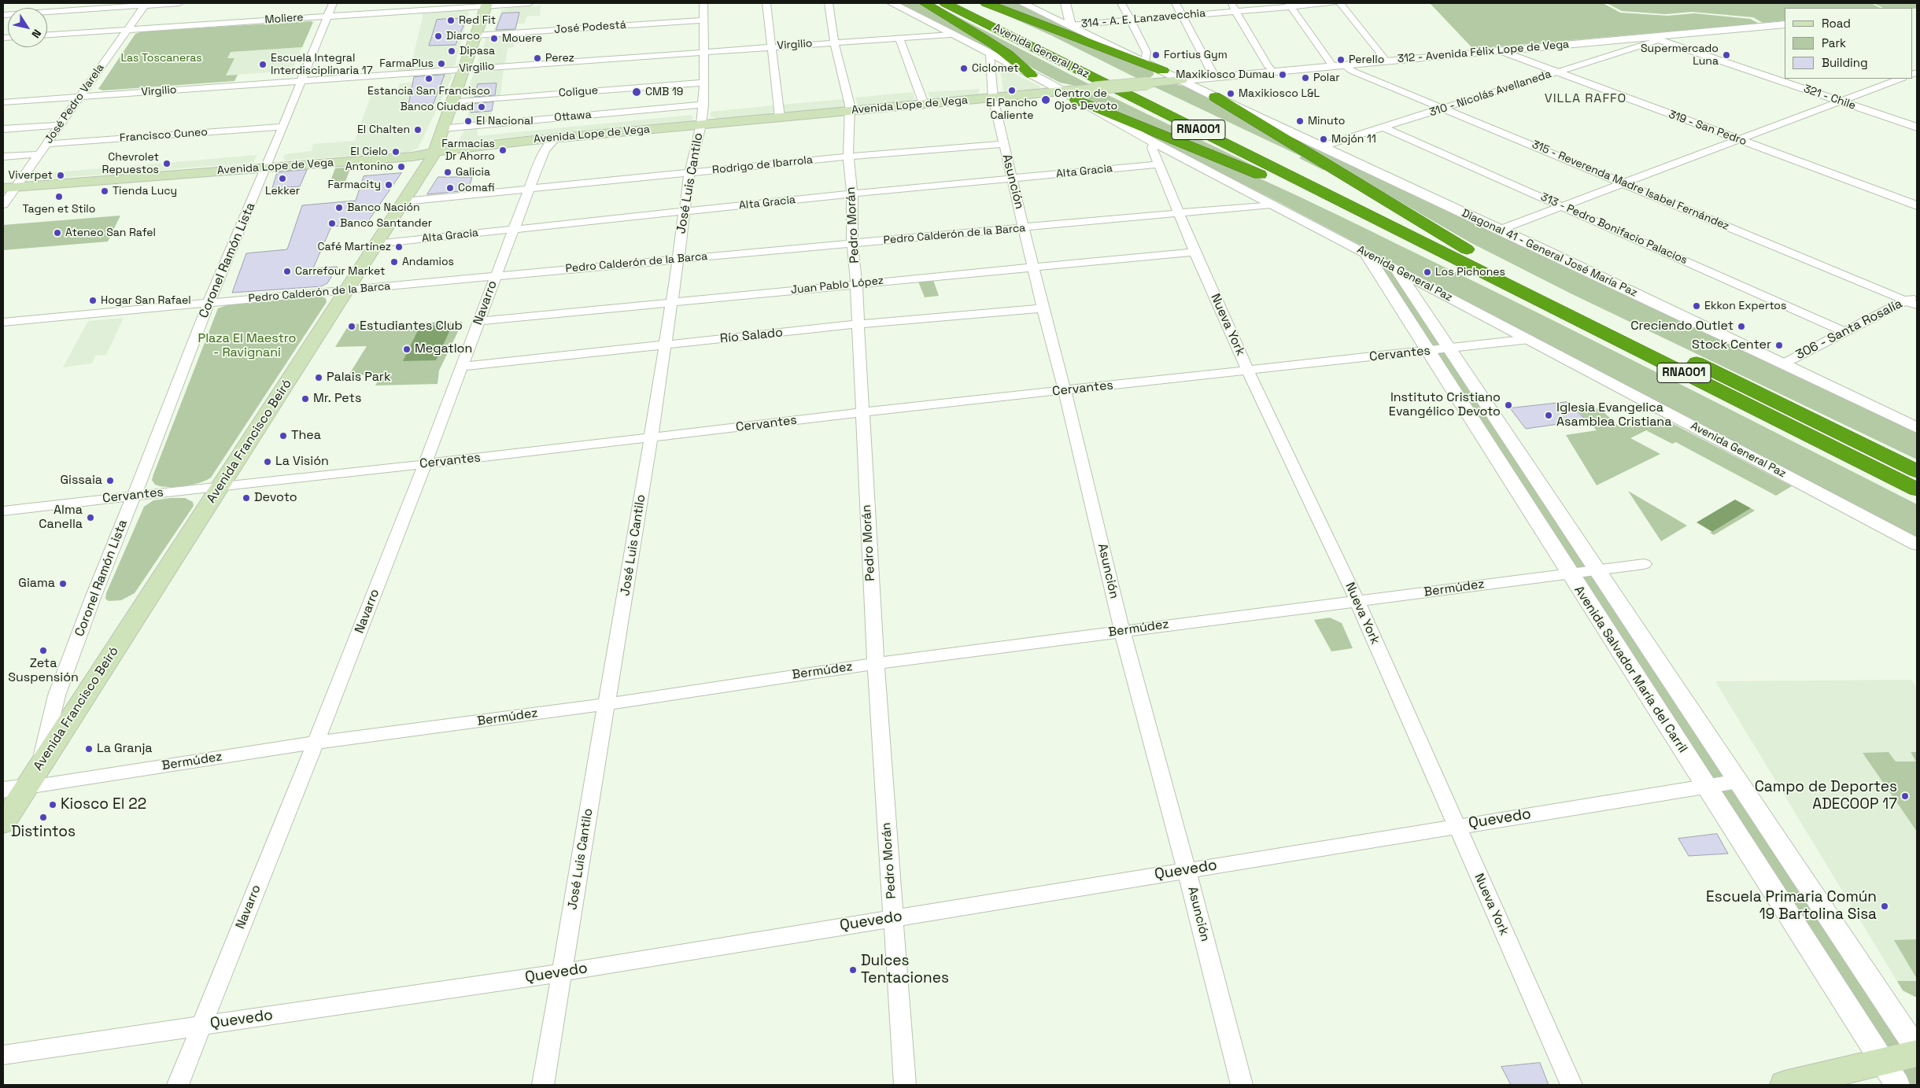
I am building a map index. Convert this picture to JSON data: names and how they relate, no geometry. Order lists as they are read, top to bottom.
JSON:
{
  "streets": {
    "highway": ["Avenida General Paz", "RNA001"],
    "main road": ["Avenida Lope de Vega", "Avenida Francisco Beiró"],
    "street": [
      "Moliere",
      "314 - A. E. Lanzavecchia",
      "José Podestá",
      "Virgilio",
      "312 - Avenida Félix Lope de Vega",
      "Coligue",
      "310 - Nicolás Avellaneda",
      "321 - Chile",
      "José Pedro Varela",
      "Ottawa",
      "319 - San Pedro",
      "Francisco Cuneo",
      "Rodrigo de Ibarrola",
      "Alta Gracia",
      "Asunción",
      "José Luis Cantilo",
      "315 - Reverenda Madre Isabel Fernández",
      "Pedro Morán",
      "313 - Pedro Bonifacio Palacios",
      "Pedro Calderón de la Barca",
      "Diagonal 41 - General José María Paz",
      "Coronel Ramón Lista",
      "Juan Pablo López",
      "Navarro",
      "Nueva York",
      "306 - Santa Rosalía",
      "Río Salado",
      "Cervantes",
      "Bermúdez",
      "Avenida Salvador María del Carril",
      "Quevedo"
    ]
  },
  "crossings": [
    ["Moliere", "José Pedro Varela"],
    ["Moliere", "Coronel Ramón Lista"],
    ["Moliere", "Avenida Francisco Beiró"],
    ["314 - A. E. Lanzavecchia", "Diagonal 41 - General José María Paz"],
    ["José Podestá", "José Luis Cantilo"],
    ["José Podestá", "Avenida Francisco Beiró"],
    ["Virgilio", "Avenida General Paz"],
    ["Virgilio", "José Pedro Varela"],
    ["Virgilio", "José Luis Cantilo"],
    ["Virgilio", "Pedro Morán"],
    ["Virgilio", "Coronel Ramón Lista"],
    ["Virgilio", "Avenida Francisco Beiró"],
    ["Avenida General Paz", "Avenida Lope de Vega"],
    ["Avenida General Paz", "Asunción"],
    ["Avenida General Paz", "Pedro Calderón de la Barca"],
    ["Avenida General Paz", "Nueva York"],
    ["Avenida General Paz", "Cervantes"],
    ["Avenida General Paz", "Avenida Salvador María del Carril"],
    ["312 - Avenida Félix Lope de Vega", "310 - Nicolás Avellaneda"],
    ["312 - Avenida Félix Lope de Vega", "321 - Chile"],
    ["312 - Avenida Félix Lope de Vega", "Avenida Lope de Vega"],
    ["312 - Avenida Félix Lope de Vega", "319 - San Pedro"],
    ["312 - Avenida Félix Lope de Vega", "315 - Reverenda Madre Isabel Fernández"],
    ["312 - Avenida Félix Lope de Vega", "Diagonal 41 - General José María Paz"],
    ["Coligue", "José Luis Cantilo"],
    ["Coligue", "Avenida Francisco Beiró"],
    ["310 - Nicolás Avellaneda", "321 - Chile"],
    ["310 - Nicolás Avellaneda", "319 - San Pedro"],
    ["310 - Nicolás Avellaneda", "315 - Reverenda Madre Isabel Fernández"],
    ["310 - Nicolás Avellaneda", "313 - Pedro Bonifacio Palacios"],
    ["310 - Nicolás Avellaneda", "Diagonal 41 - General José María Paz"],
    ["José Pedro Varela", "Avenida Lope de Vega"],
    ["José Pedro Varela", "Francisco Cuneo"],
    ["Avenida Lope de Vega", "Asunción"],
    ["Avenida Lope de Vega", "José Luis Cantilo"],
    ["Avenida Lope de Vega", "Pedro Morán"],
    ["Avenida Lope de Vega", "Diagonal 41 - General José María Paz"],
    ["Avenida Lope de Vega", "Coronel Ramón Lista"],
    ["Avenida Lope de Vega", "Navarro"],
    ["Avenida Lope de Vega", "Avenida Francisco Beiró"],
    ["Ottawa", "José Luis Cantilo"],
    ["Ottawa", "Avenida Francisco Beiró"],
    ["Francisco Cuneo", "Coronel Ramón Lista"],
    ["Rodrigo de Ibarrola", "Asunción"],
    ["Rodrigo de Ibarrola", "José Luis Cantilo"],
    ["Rodrigo de Ibarrola", "Pedro Morán"],
    ["Rodrigo de Ibarrola", "Navarro"],
    ["Rodrigo de Ibarrola", "Avenida Francisco Beiró"],
    ["Alta Gracia", "Asunción"],
    ["Alta Gracia", "José Luis Cantilo"],
    ["Alta Gracia", "Pedro Morán"],
    ["Alta Gracia", "Navarro"],
    ["Alta Gracia", "Nueva York"],
    ["Alta Gracia", "Avenida Francisco Beiró"],
    ["Asunción", "Pedro Calderón de la Barca"],
    ["Asunción", "Juan Pablo López"],
    ["Asunción", "Río Salado"],
    ["Asunción", "Cervantes"],
    ["Asunción", "Bermúdez"],
    ["Asunción", "Quevedo"],
    ["José Luis Cantilo", "Pedro Calderón de la Barca"],
    ["José Luis Cantilo", "Juan Pablo López"],
    ["José Luis Cantilo", "Río Salado"],
    ["José Luis Cantilo", "Cervantes"],
    ["José Luis Cantilo", "Bermúdez"],
    ["José Luis Cantilo", "Quevedo"],
    ["315 - Reverenda Madre Isabel Fernández", "306 - Santa Rosalía"],
    ["Pedro Morán", "Pedro Calderón de la Barca"],
    ["Pedro Morán", "Juan Pablo López"],
    ["Pedro Morán", "Río Salado"],
    ["Pedro Morán", "Cervantes"],
    ["Pedro Morán", "Bermúdez"],
    ["Pedro Morán", "Quevedo"],
    ["313 - Pedro Bonifacio Palacios", "306 - Santa Rosalía"],
    ["Pedro Calderón de la Barca", "Coronel Ramón Lista"],
    ["Pedro Calderón de la Barca", "Navarro"],
    ["Pedro Calderón de la Barca", "Nueva York"],
    ["Pedro Calderón de la Barca", "Avenida Francisco Beiró"],
    ["Diagonal 41 - General José María Paz", "306 - Santa Rosalía"],
    ["Coronel Ramón Lista", "Cervantes"],
    ["Coronel Ramón Lista", "Avenida Francisco Beiró"],
    ["Juan Pablo López", "Navarro"],
    ["Juan Pablo López", "Nueva York"],
    ["Navarro", "Río Salado"],
    ["Navarro", "Cervantes"],
    ["Navarro", "Bermúdez"],
    ["Navarro", "Quevedo"],
    ["Nueva York", "Cervantes"],
    ["Nueva York", "Bermúdez"],
    ["Nueva York", "Quevedo"],
    ["Cervantes", "Avenida Francisco Beiró"],
    ["Cervantes", "Avenida Salvador María del Carril"],
    ["Avenida Francisco Beiró", "Bermúdez"],
    ["Bermúdez", "Avenida Salvador María del Carril"],
    ["Avenida Salvador María del Carril", "Quevedo"]
  ],
  "districts": ["VILLA RAFFO"],
  "parks": ["Las Toscaneras", "Plaza El Maestro - Ravignani"],
  "places": [
    "Red Fit",
    "Diarco",
    "Mouere",
    "Dipasa",
    "Fortius Gym",
    "Supermercado Luna",
    "Perez",
    "Perello",
    "FarmaPlus",
    "Escuela Integral Interdisciplinaria 17",
    "Ciclomet",
    "Maxikiosco Dumau",
    "Polar",
    "Estancia San Francisco",
    "El Pancho Caliente",
    "CMB 19",
    "Maxikiosco L&L",
    "Centro de Ojos Devoto",
    "Banco Ciudad",
    "El Nacional",
    "Minuto",
    "El Chalten",
    "Mojón 11",
    "Farmacias Dr Ahorro",
    "El Cielo",
    "Chevrolet Repuestos",
    "Antonino",
    "Galicia",
    "Viverpet",
    "Lekker",
    "Farmacity",
    "Comafi",
    "Tienda Lucy",
    "Tagen et Stilo",
    "Banco Nación",
    "Banco Santander",
    "Ateneo San Rafel",
    "Café Martínez",
    "Andamios",
    "Carrefour Market",
    "Los Pichones",
    "Hogar San Rafael",
    "Ekkon Expertos",
    "Estudiantes Club",
    "Creciendo Outlet",
    "Stock Center",
    "Megatlon",
    "Palais Park",
    "Mr. Pets",
    "Instituto Cristiano Evangélico Devoto",
    "Iglesia Evangelica Asamblea Cristiana",
    "Thea",
    "La Visión",
    "Gissaia",
    "Devoto",
    "Alma Canella",
    "Giama",
    "Zeta Suspensión",
    "La Granja",
    "Campo de Deportes ADECOOP 17",
    "Kiosco El 22",
    "Distintos",
    "Escuela Primaria Común 19 Bartolina Sisa",
    "Dulces Tentaciones"
  ],
  "legend": ["Road", "Park", "Building"],
  "north": "bottom right"
}
